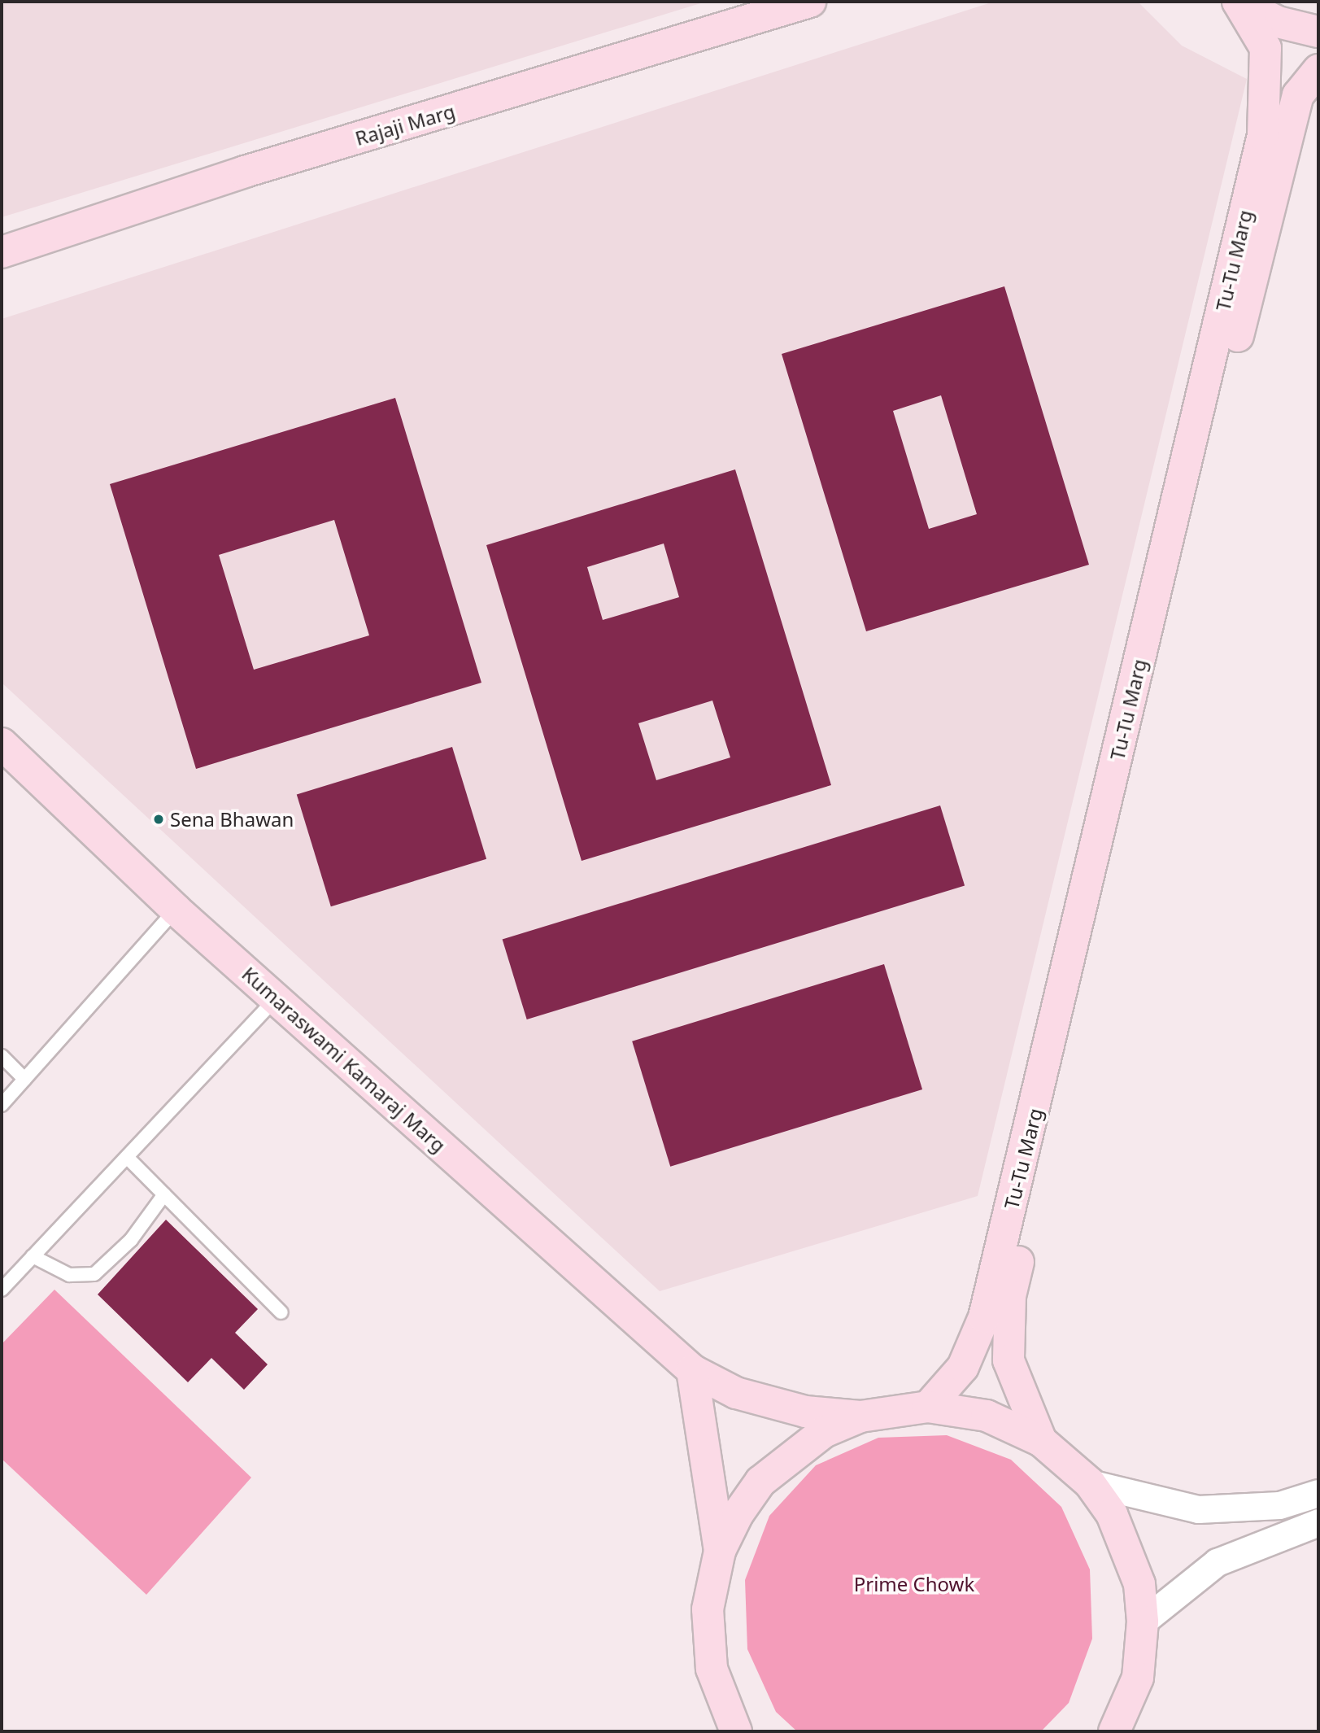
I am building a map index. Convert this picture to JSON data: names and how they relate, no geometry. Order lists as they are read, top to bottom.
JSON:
{
  "streets": {
    "main road": ["Rajaji Marg", "Tu-Tu Marg", "Kumaraswami Kamaraj Marg"]
  },
  "parks": ["Prime Chowk"],
  "places": ["Sena Bhawan"]
}
